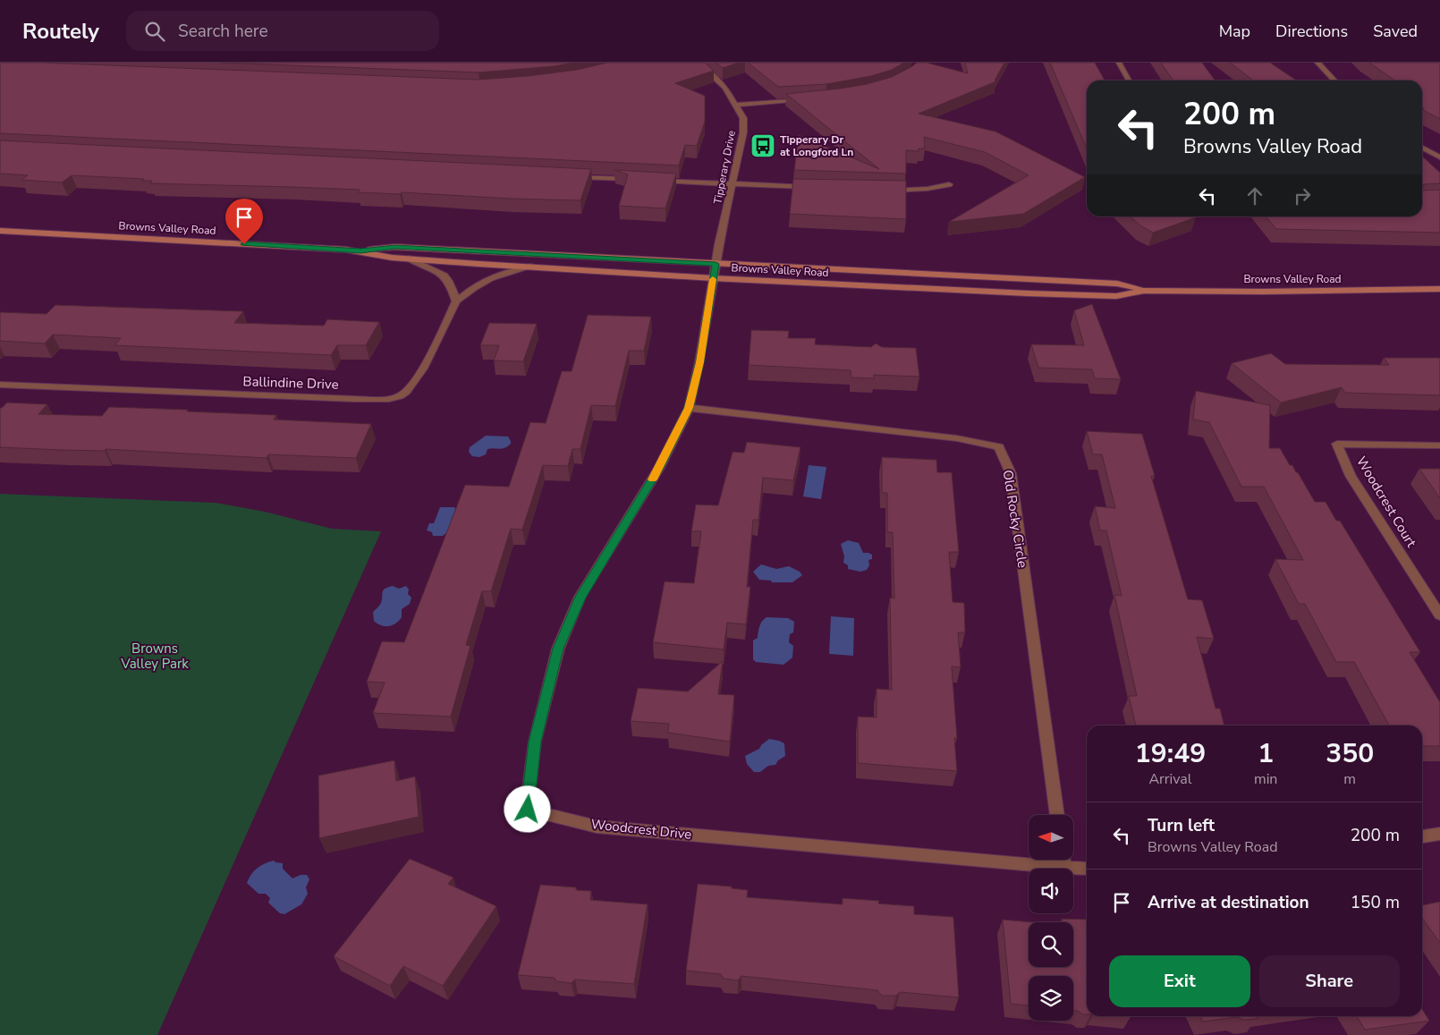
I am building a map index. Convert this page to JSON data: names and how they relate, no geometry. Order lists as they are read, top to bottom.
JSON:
{
  "streets": {
    "main road": ["Browns Valley Road"],
    "street": [
      "Tipperary Drive",
      "Ballindine Drive",
      "Woodcrest Court",
      "Old Rocky Circle",
      "Woodcrest Drive"
    ]
  },
  "crossings": [
    ["Tipperary Drive", "Browns Valley Road"],
    ["Tipperary Drive", "Woodcrest Drive"],
    ["Browns Valley Road", "Woodcrest Drive"],
    ["Old Rocky Circle", "Woodcrest Drive"]
  ],
  "parks": ["Browns Valley Park"],
  "places": {
    "bus stop": ["Tipperary Dr at Longford Ln"]
  },
  "north": "left",
  "page": {
    "header": "Routely",
    "search": "Search here",
    "nav": ["Map", "Directions", "Saved"],
    "turn": ["200 m", "Browns Valley Road"],
    "eta": [
      "19:49",
      "Arrival",
      "1",
      "min",
      "350",
      "m"
    ],
    "list": [
      {
        "name": "Turn left",
        "note": "Browns Valley Road",
        "value": "200 m"
      },
      {
        "name": "Arrive at destination",
        "value": "150 m"
      }
    ],
    "buttons": ["Exit", "Share"]
  }
}
